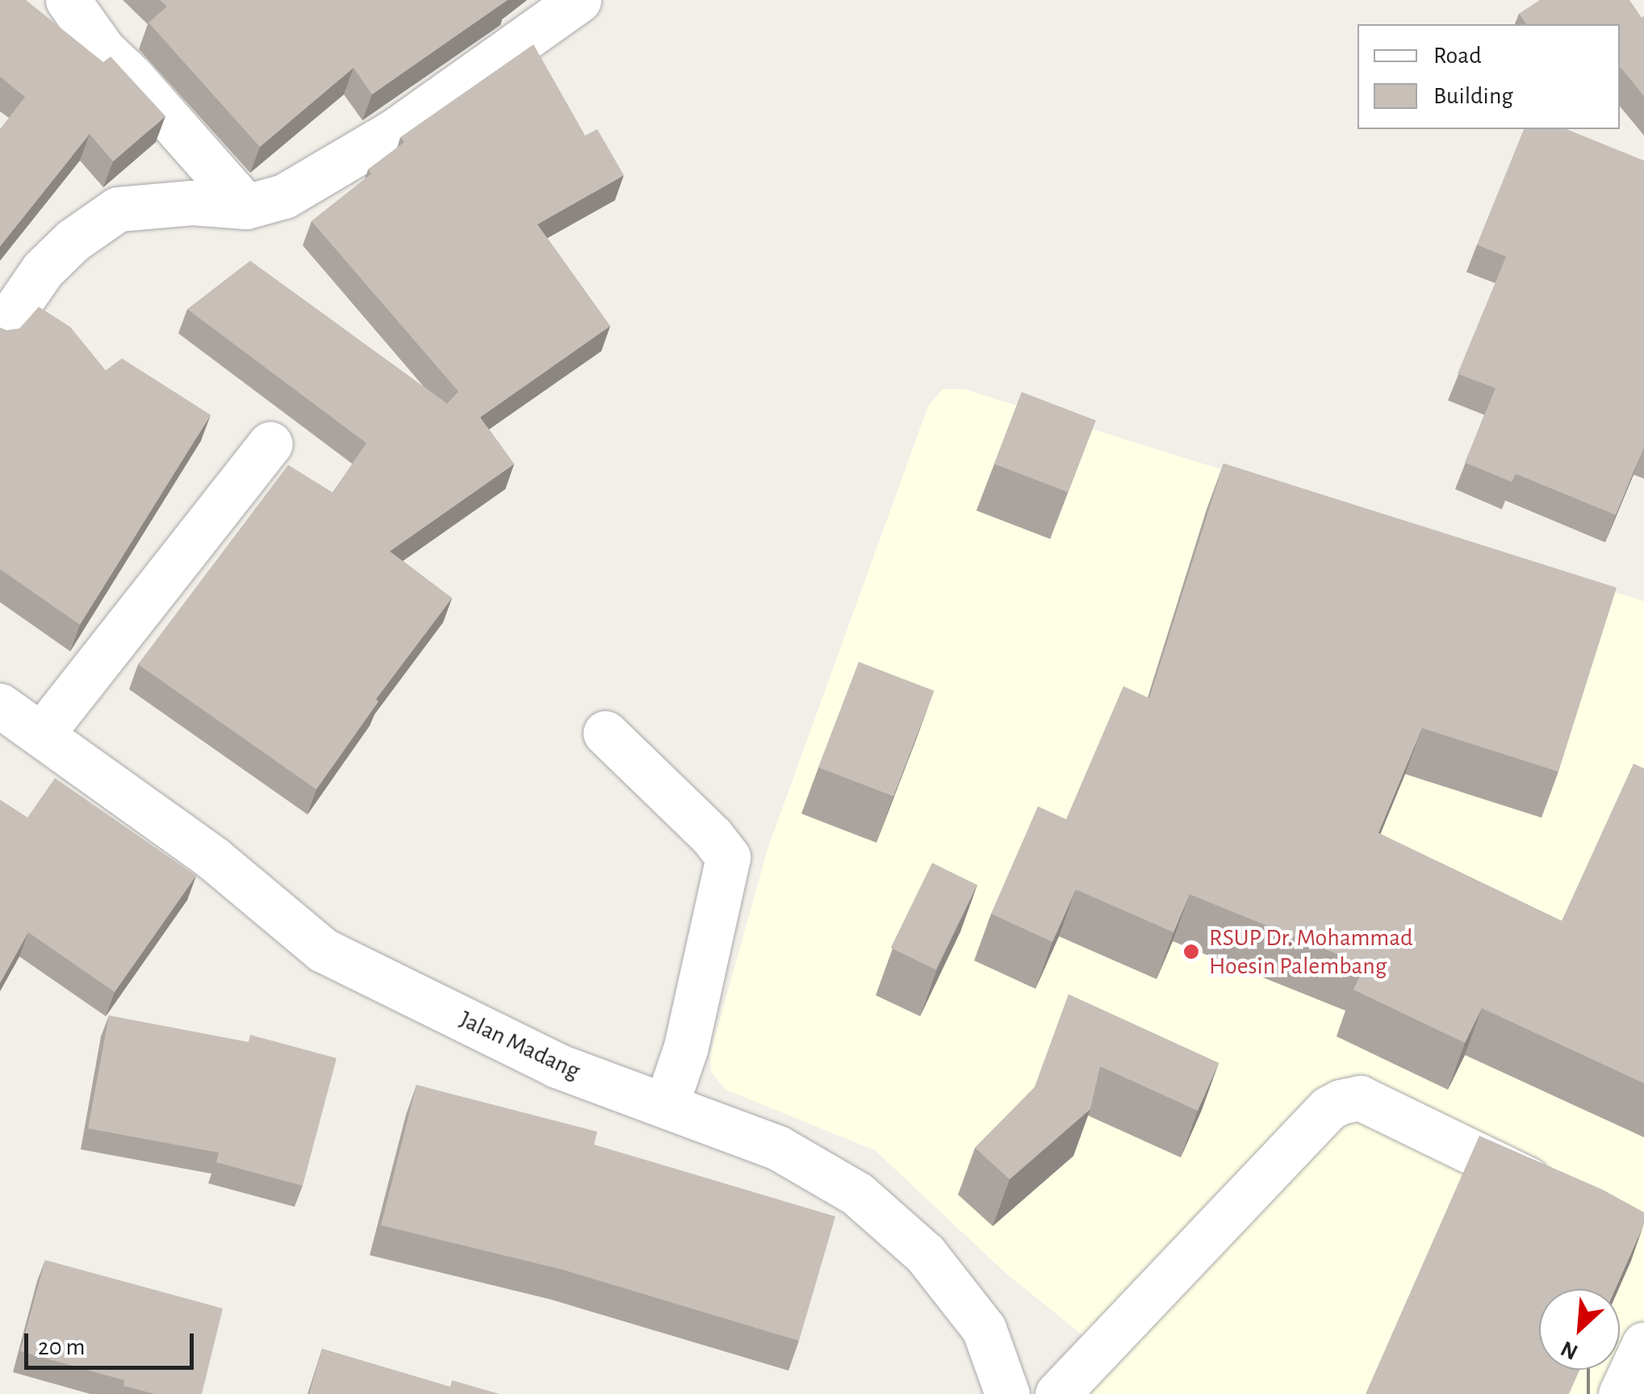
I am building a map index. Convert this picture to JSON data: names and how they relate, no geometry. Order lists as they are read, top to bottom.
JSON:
{
  "streets": {
    "street": ["Jalan Madang"]
  },
  "places": ["RSUP Dr. Mohammad Hoesin Palembang"],
  "legend": ["Road", "Building"],
  "scale_bar": "20 m",
  "north": "bottom left"
}
